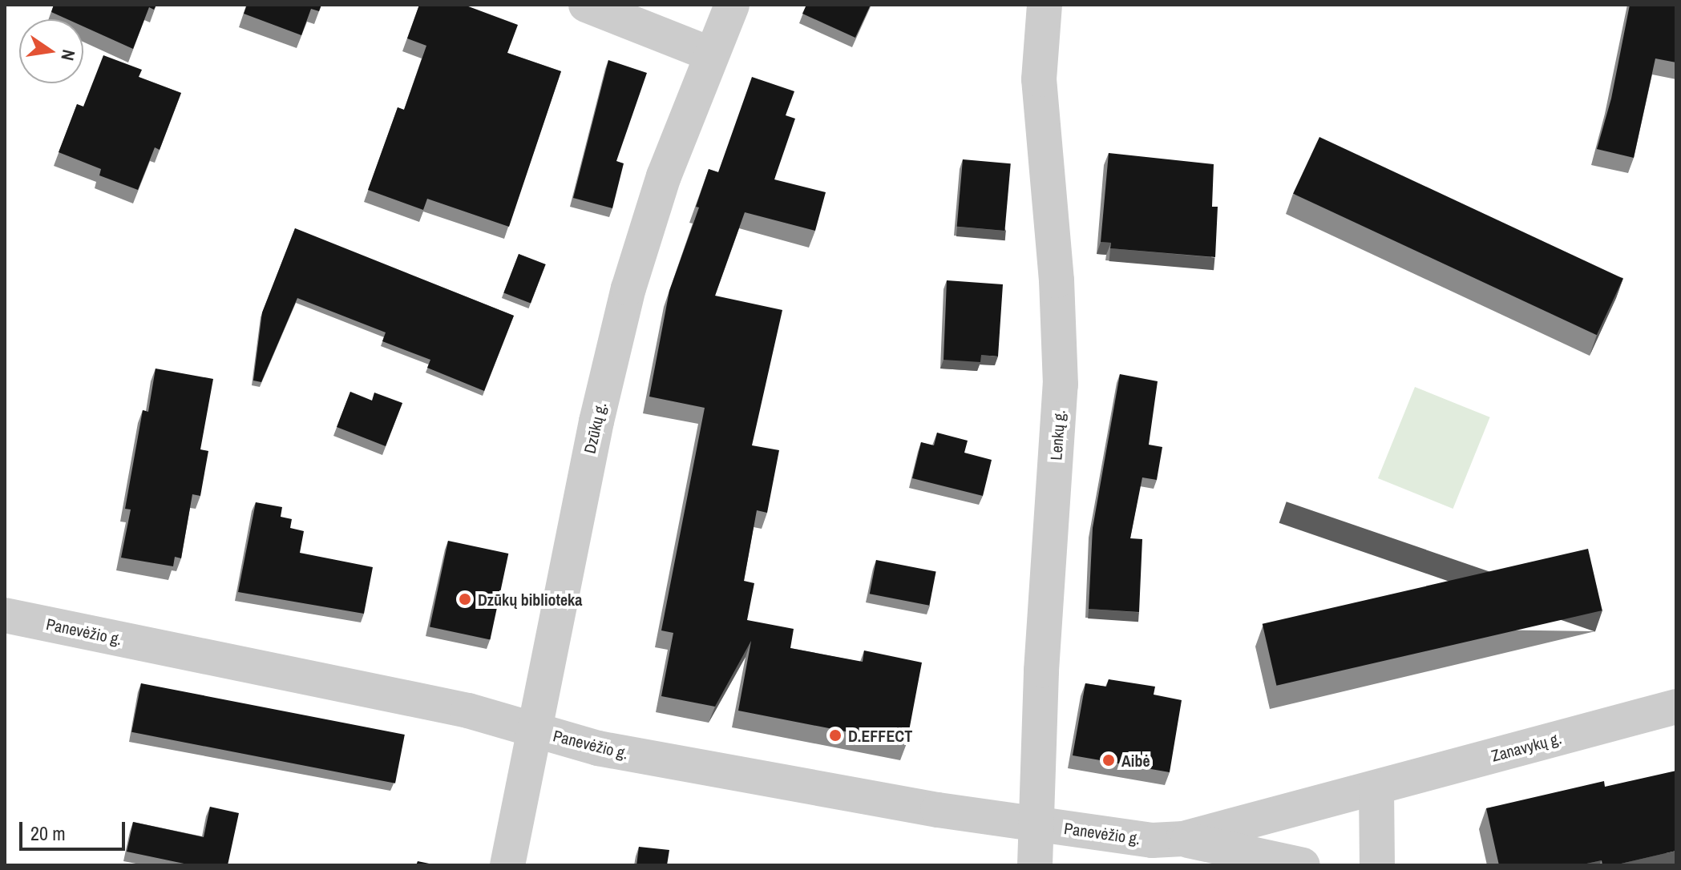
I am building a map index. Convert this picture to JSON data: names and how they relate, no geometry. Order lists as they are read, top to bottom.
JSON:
{
  "streets": {
    "street": [
      "Dzūkų g.",
      "Lenkų g.",
      "Panevėžio g.",
      "Zanavykų g."
    ]
  },
  "crossings": [
    ["Dzūkų g.", "Panevėžio g."],
    ["Lenkų g.", "Panevėžio g."],
    ["Panevėžio g.", "Zanavykų g."]
  ],
  "places": ["Dzūkų biblioteka", "D.EFFECT", "Aibė"],
  "scale_bar": "20 m",
  "north": "right"
}
